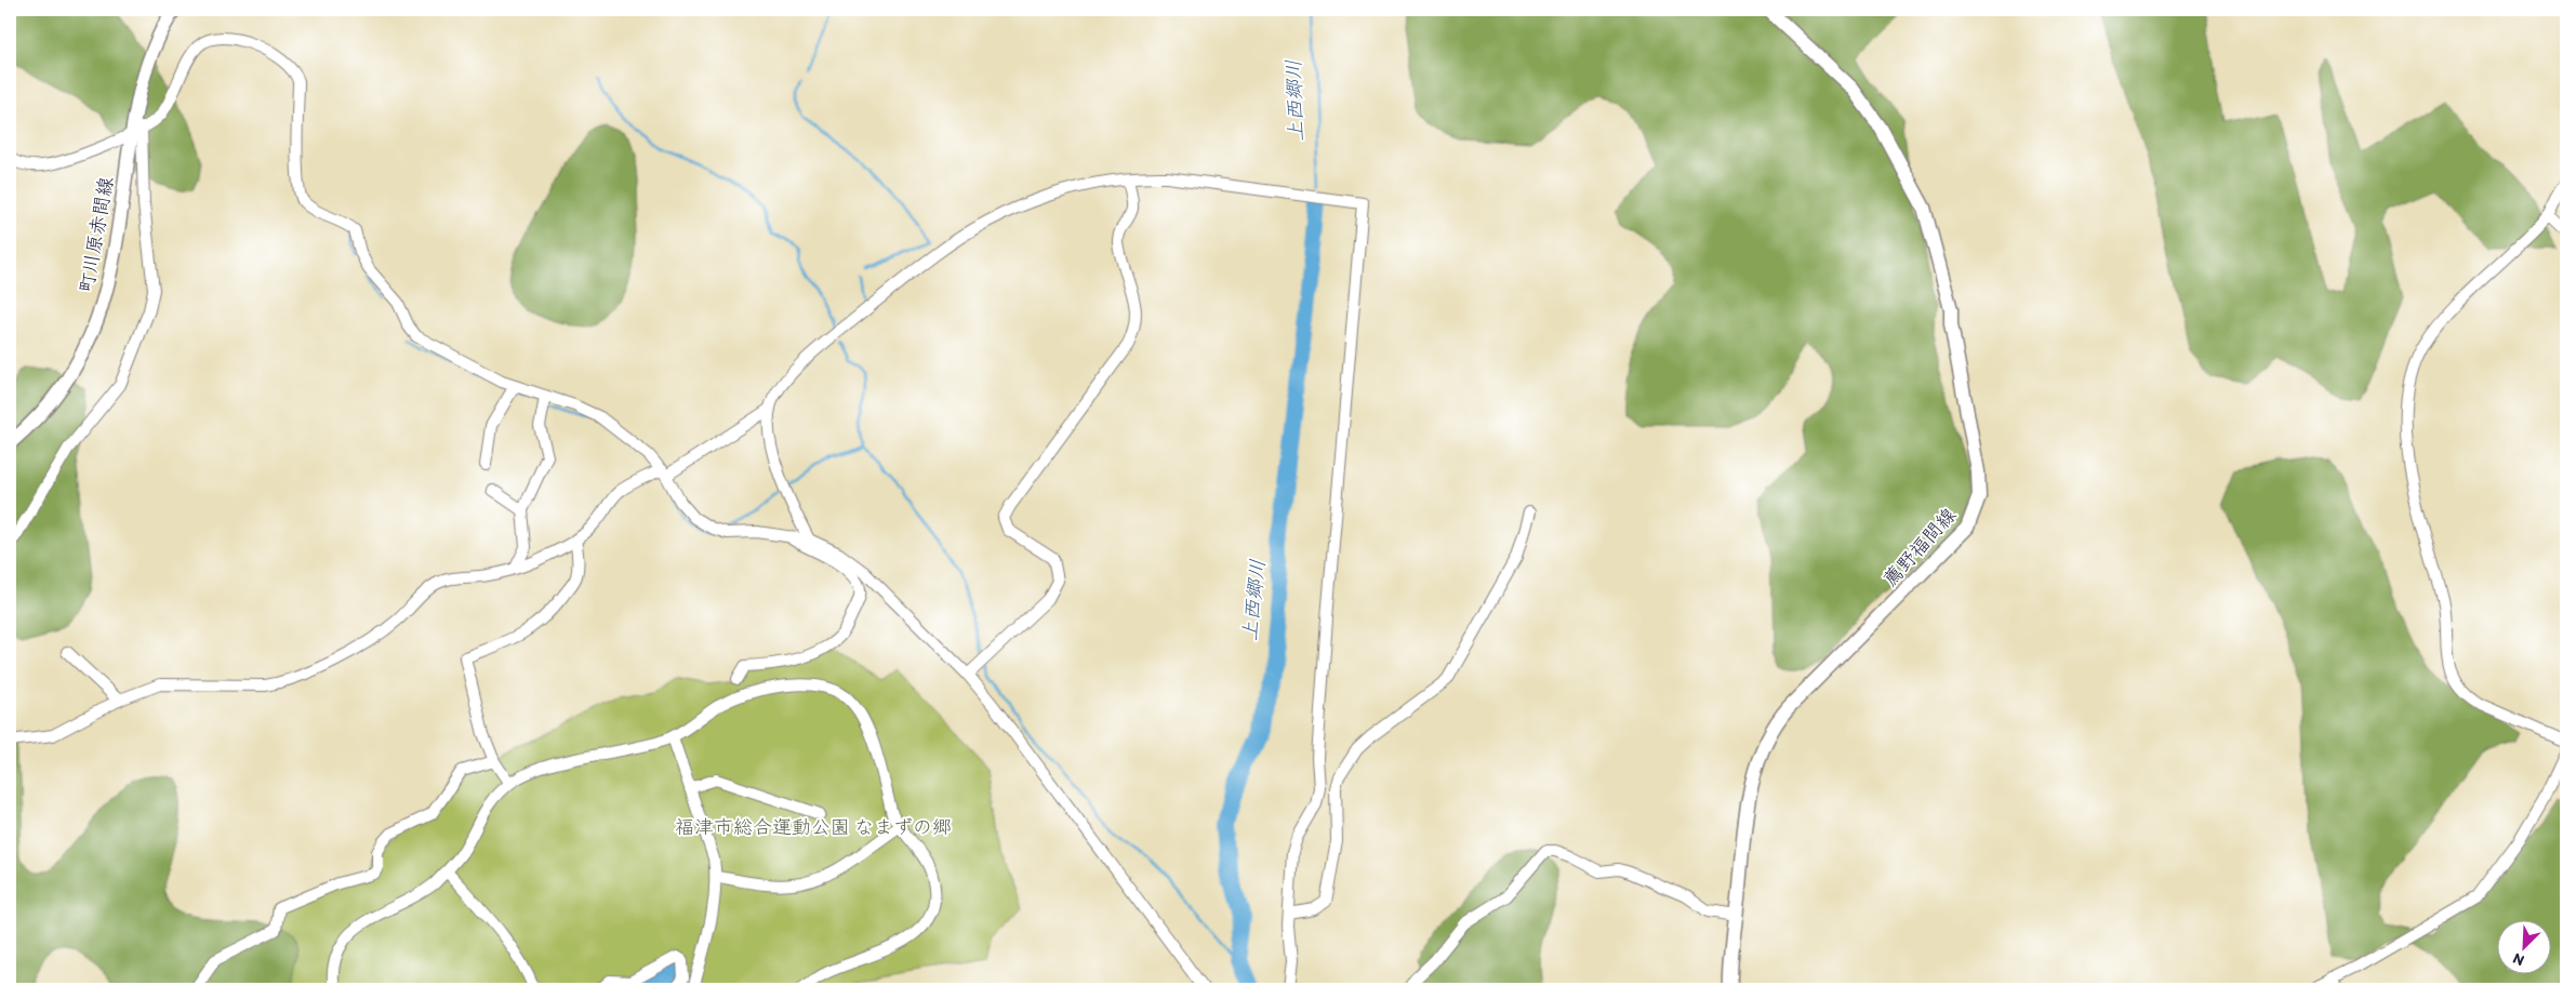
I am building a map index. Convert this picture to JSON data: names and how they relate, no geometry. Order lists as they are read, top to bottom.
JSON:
{
  "streets": {
    "main road": ["町川原赤間線", "薦野福間線"]
  },
  "water": ["上西郷川"],
  "parks": ["福津市総合運動公園 なまずの郷"],
  "north": "bottom left"
}
